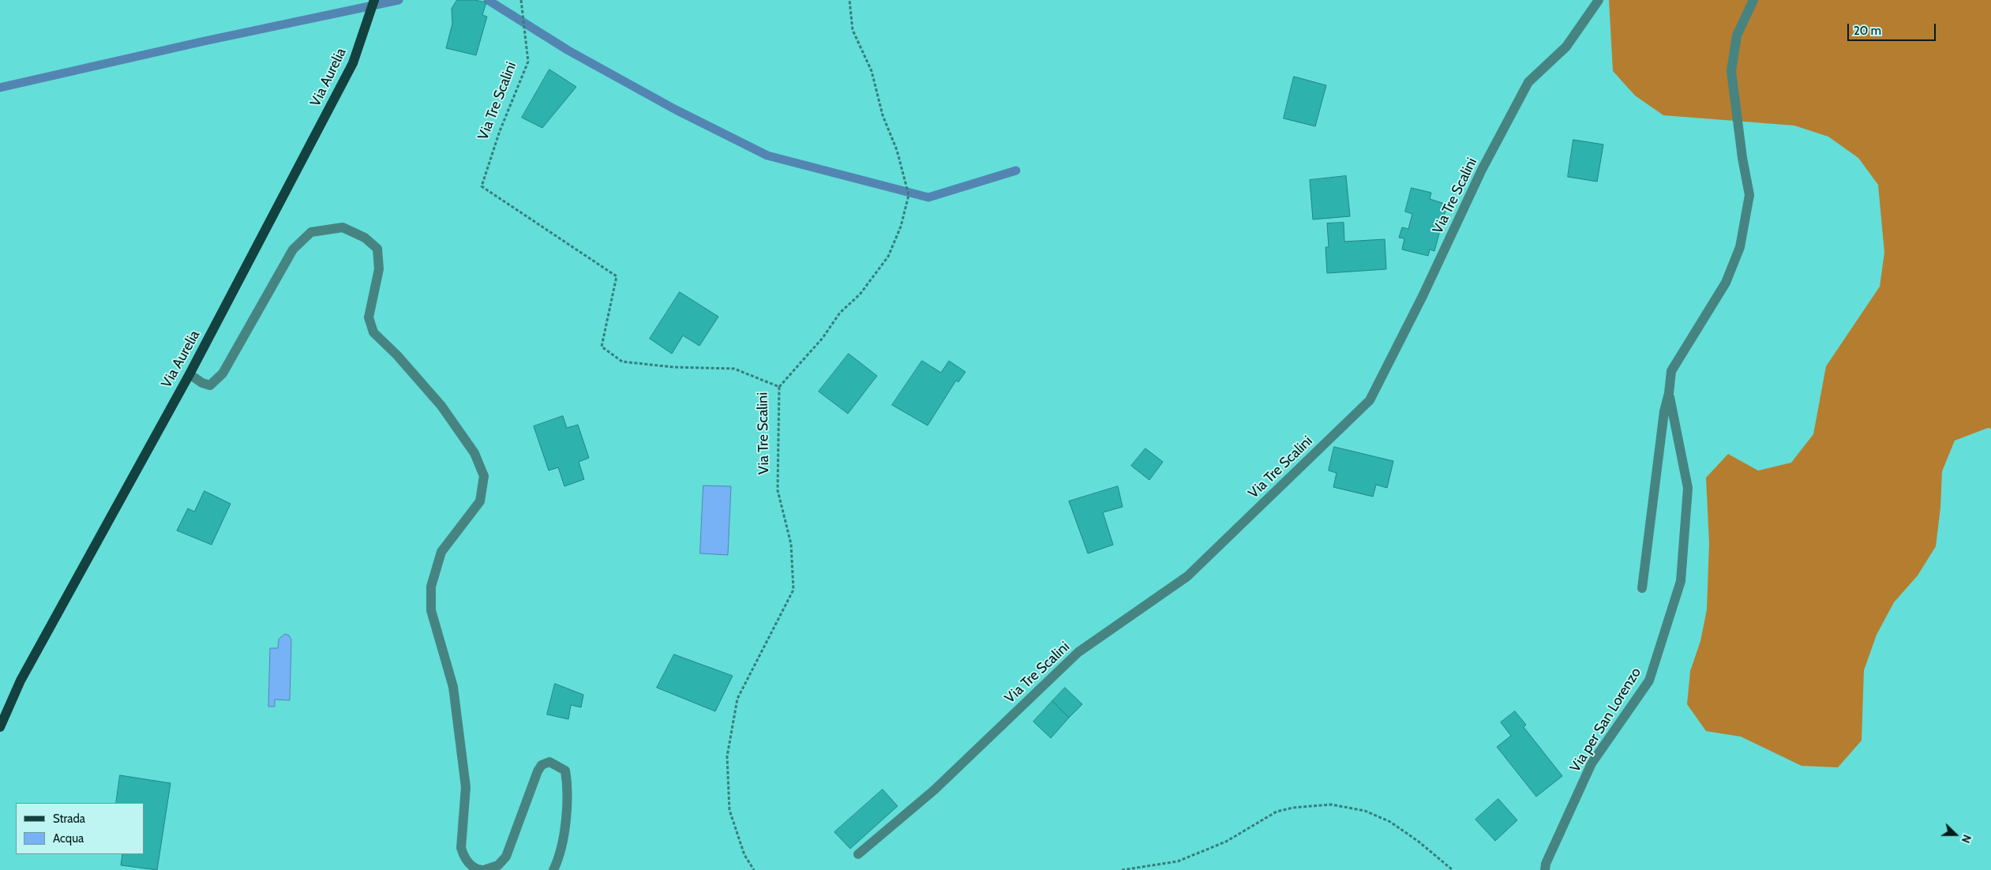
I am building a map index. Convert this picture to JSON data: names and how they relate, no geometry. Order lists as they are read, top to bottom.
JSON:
{
  "streets": {
    "main road": ["Via Aurelia"],
    "street": ["Via Tre Scalini", "Via per San Lorenzo"]
  },
  "legend": ["Strada", "Acqua"],
  "scale_bar": "20 m",
  "north": "right"
}
